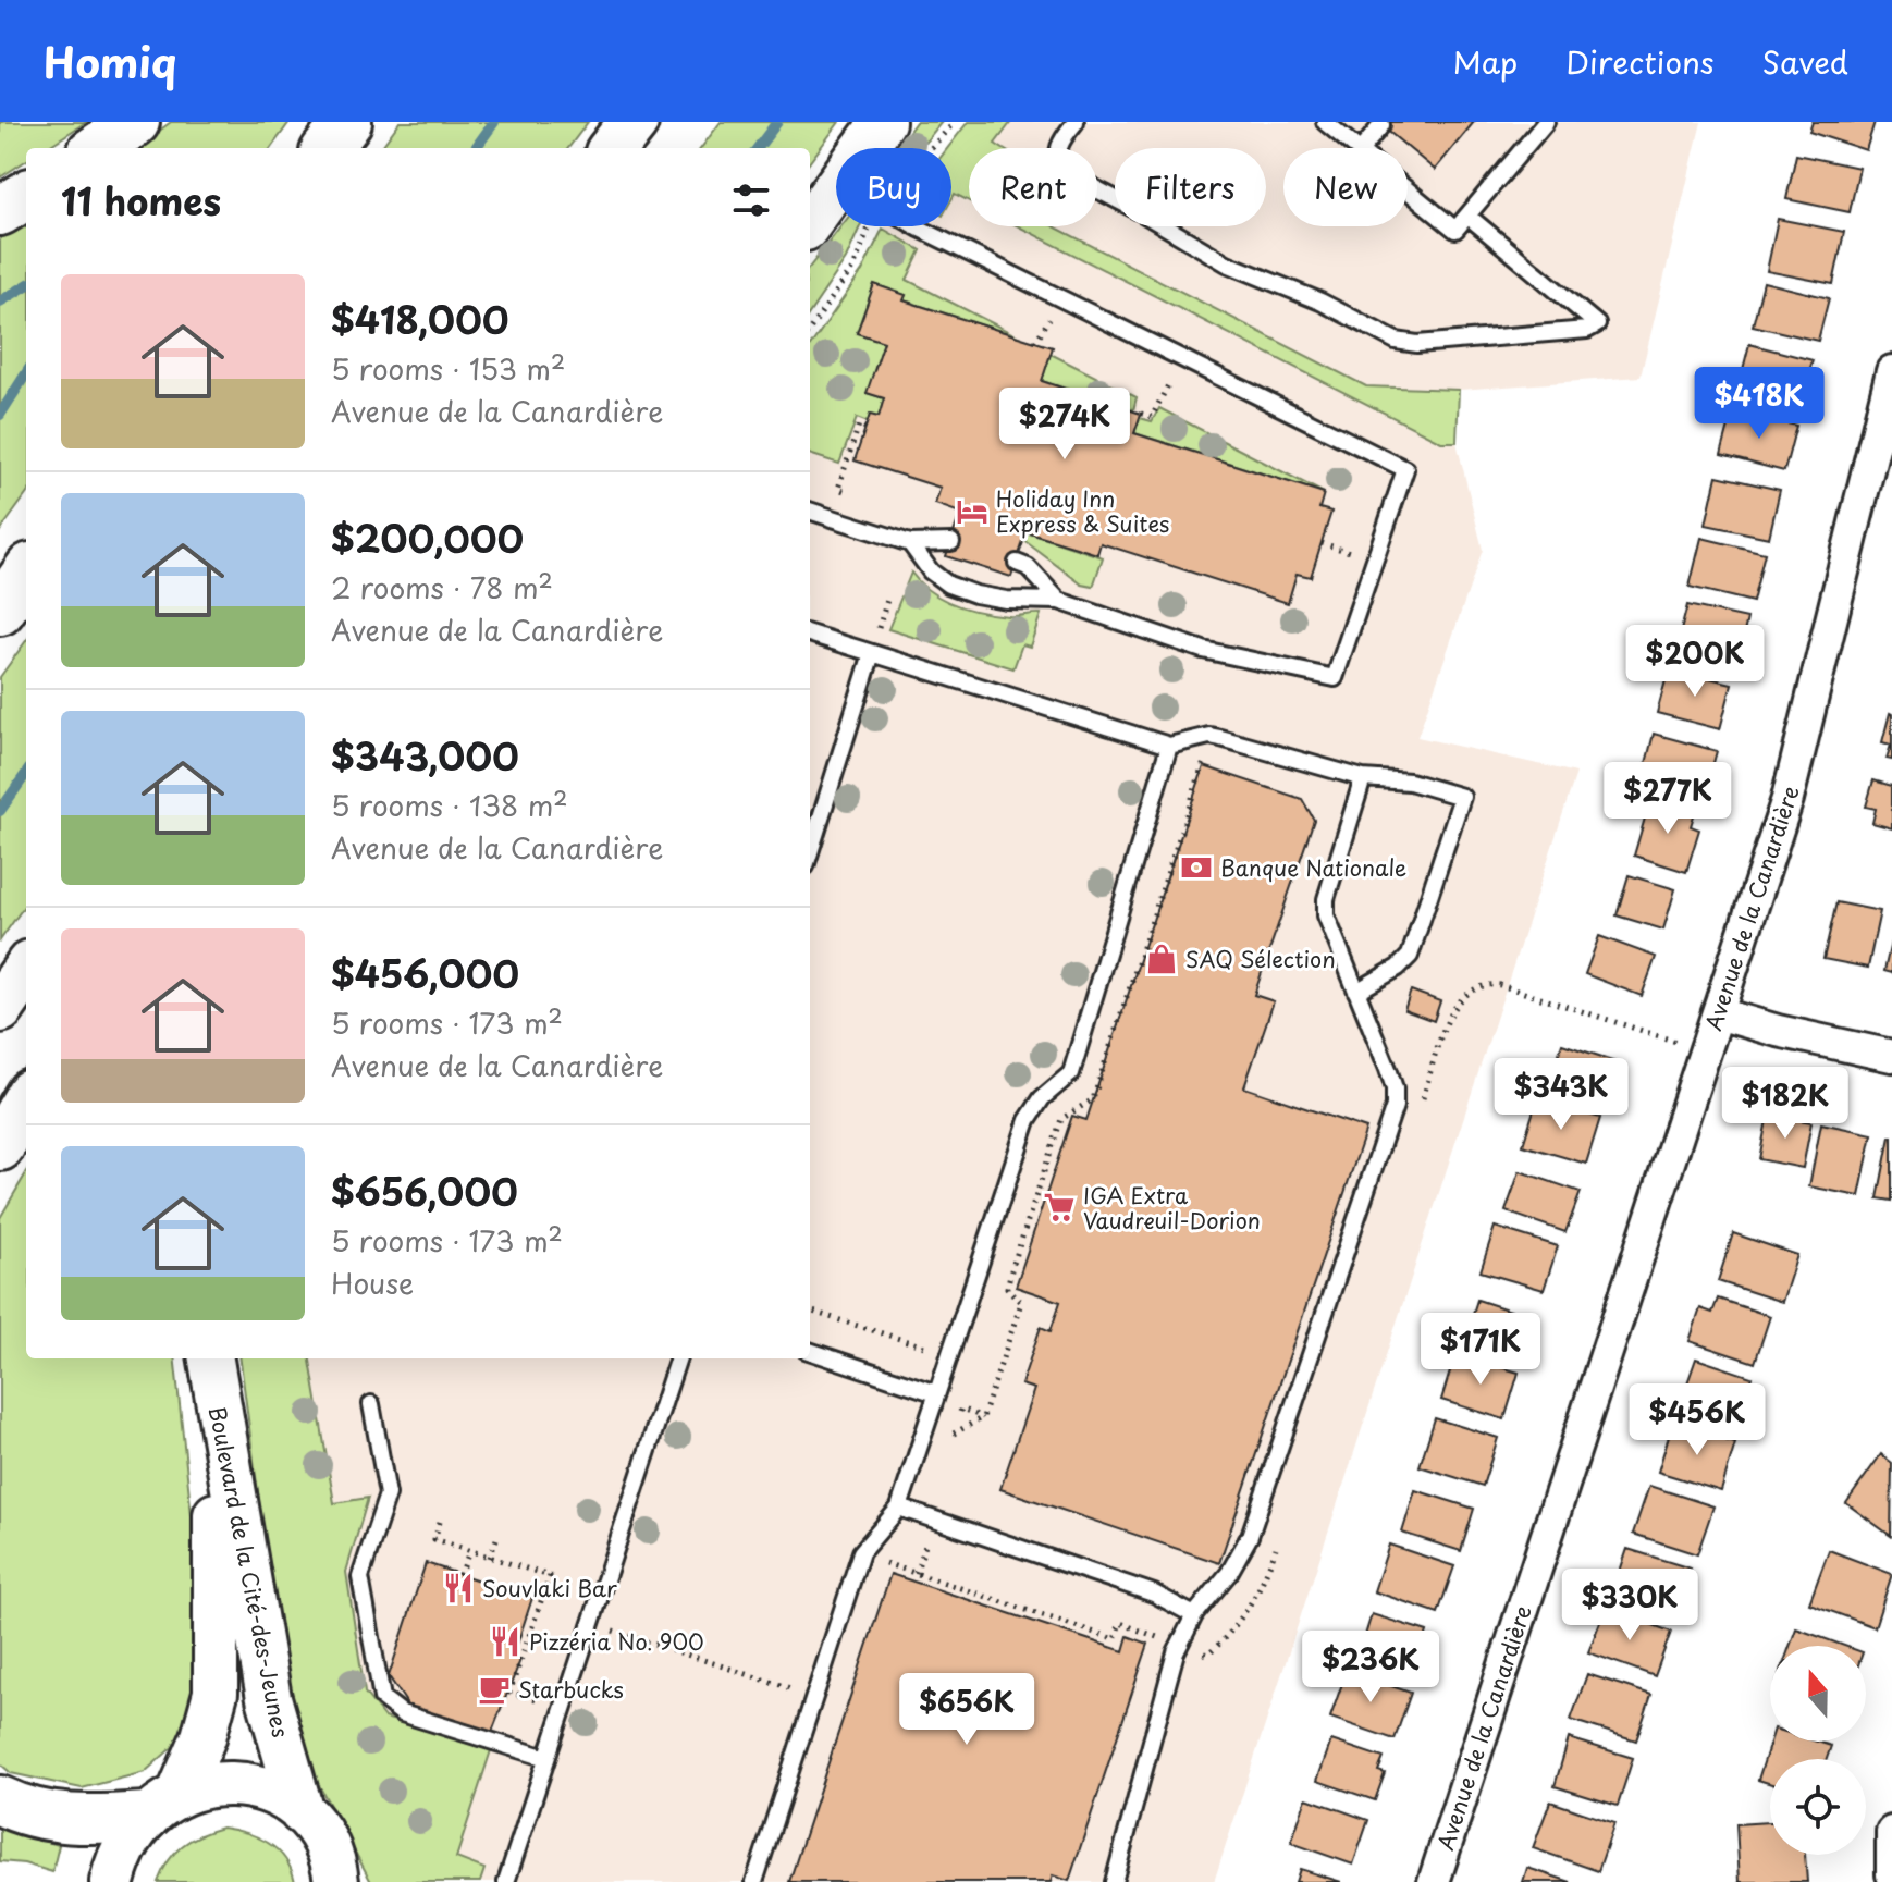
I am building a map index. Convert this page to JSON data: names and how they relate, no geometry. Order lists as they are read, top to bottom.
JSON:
{
  "streets": {
    "street": ["Avenue de la Canardière", "Boulevard de la Cité-des-Jeunes"]
  },
  "places": {
    "hotel": ["Holiday Inn Express & Suites"],
    "bank": ["Banque Nationale"],
    "shop": ["SAQ Sélection"],
    "supermarket": ["IGA Extra Vaudreuil-Dorion"],
    "restaurant": ["Souvlaki Bar", "Pizzéria No. 900"],
    "cafe": ["Starbucks"]
  },
  "north": "top",
  "page": {
    "header": "Homiq",
    "nav": ["Map", "Directions", "Saved"],
    "chip": [
      "Buy",
      "Rent",
      "Filters",
      "New"
    ],
    "heading": "11 homes",
    "list": [
      {
        "name": "$418,000",
        "note": "5 rooms · 153 m² · Avenue de la Canardière"
      },
      {
        "name": "$200,000",
        "note": "2 rooms · 78 m² · Avenue de la Canardière"
      },
      {
        "name": "$343,000",
        "note": "5 rooms · 138 m² · Avenue de la Canardière"
      },
      {
        "name": "$456,000",
        "note": "5 rooms · 173 m² · Avenue de la Canardière"
      },
      {
        "name": "$656,000",
        "note": "5 rooms · 173 m² · House"
      }
    ],
    "price": [
      "$418K",
      "$274K",
      "$200K",
      "$277K",
      "$343K",
      "$182K",
      "$171K",
      "$456K",
      "$330K",
      "$236K",
      "$656K"
    ]
  }
}
